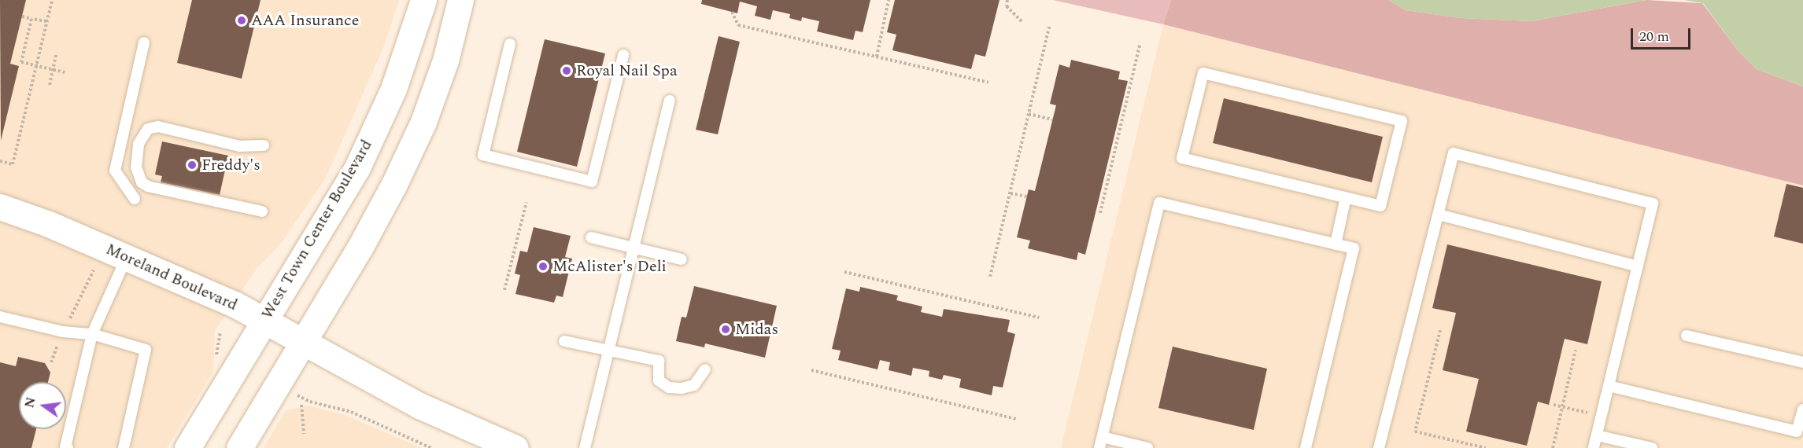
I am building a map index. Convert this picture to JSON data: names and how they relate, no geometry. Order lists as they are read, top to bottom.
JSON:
{
  "streets": {
    "main road": ["West Town Center Boulevard", "Moreland Boulevard"]
  },
  "crossings": [
    ["West Town Center Boulevard", "Moreland Boulevard"]
  ],
  "places": [
    "AAA Insurance",
    "Royal Nail Spa",
    "Freddy's",
    "McAlister's Deli",
    "Midas"
  ],
  "scale_bar": "20 m",
  "north": "left"
}
